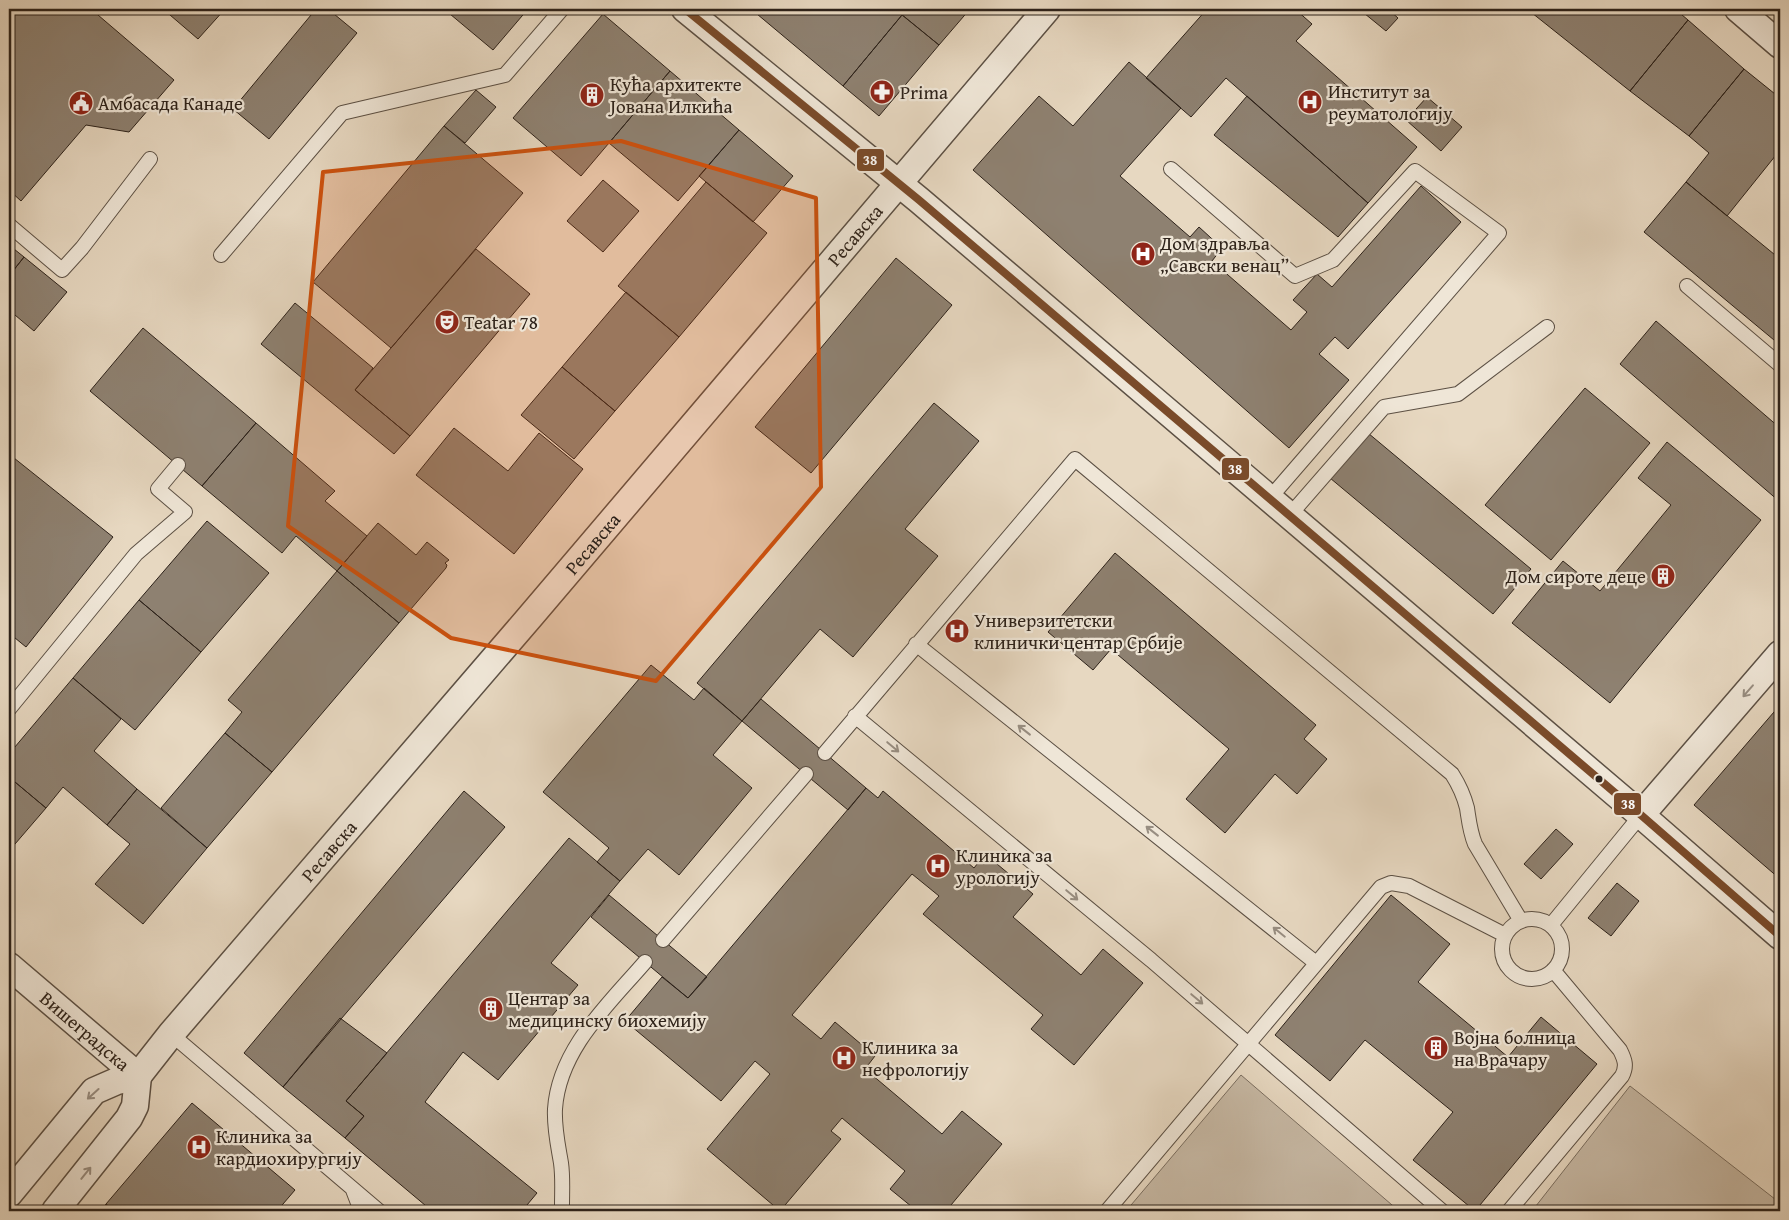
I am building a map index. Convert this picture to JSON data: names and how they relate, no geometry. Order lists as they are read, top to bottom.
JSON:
{
  "streets": {
    "street": ["Ресавска", "Вишеградска"]
  },
  "crossings": [
    ["Ресавска", "Вишеградска"]
  ],
  "places": {
    "pharmacy": ["Prima"],
    "building": [
      "Кућа архитекте Јована Илкића",
      "Дом сироте деце",
      "Центар за медицинску биохемију",
      "Војна болница на Врачару"
    ],
    "hospital": [
      "Институт за реуматологију",
      "Дом здравља „Савски венац”",
      "Универзитетски клинички центар Србије",
      "Клиника за урологију",
      "Клиника за нефрологију",
      "Клиника за кардиохирургију"
    ],
    "public building": ["Амбасада Канаде"],
    "theatre": ["Teatar 78"]
  },
  "lines": ["transit line 38"]
}
